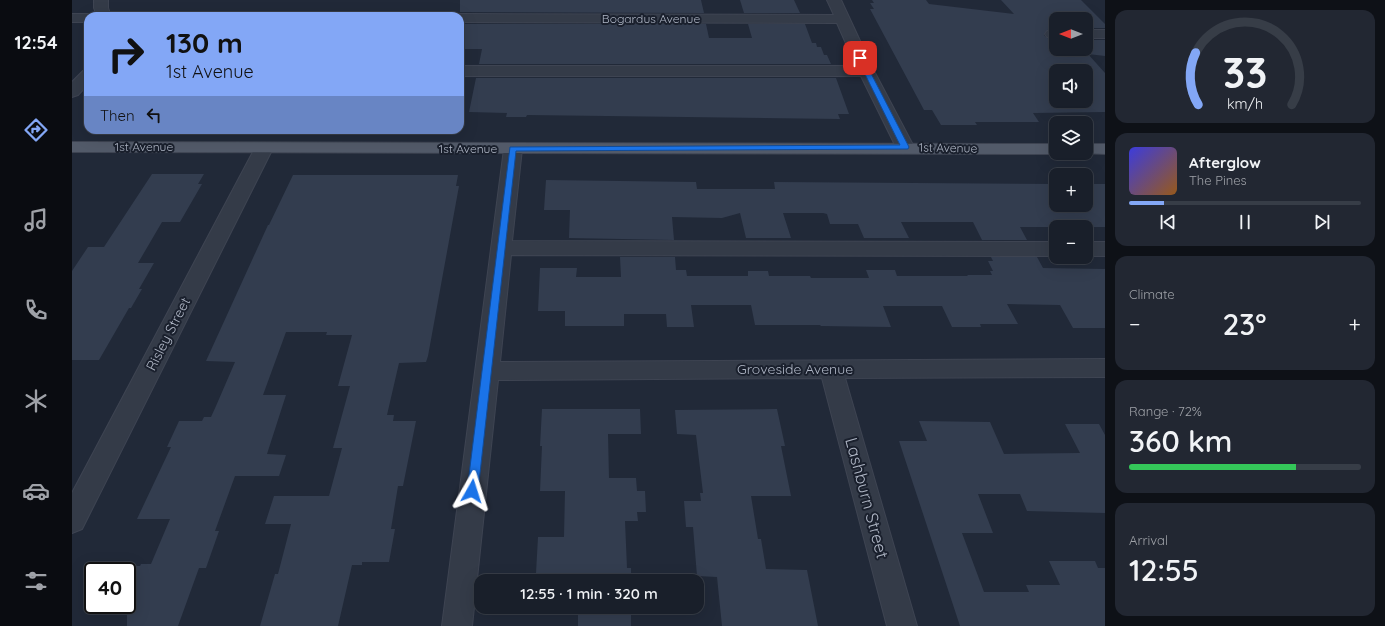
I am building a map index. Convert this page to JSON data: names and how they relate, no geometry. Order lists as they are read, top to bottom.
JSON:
{
  "streets": {
    "main road": ["1st Avenue"],
    "street": [
      "Bogardus Avenue",
      "Risley Street",
      "Groveside Avenue",
      "Lashburn Street"
    ]
  },
  "crossings": [
    ["1st Avenue", "Risley Street"],
    ["Groveside Avenue", "Lashburn Street"]
  ],
  "north": "left",
  "page": {
    "tabs": "12:54",
    "map_buttons": ["+", "−"],
    "turn": ["130 m", "1st Avenue"],
    "then": "Then",
    "song": ["Afterglow", "The Pines"],
    "tile": [
      "Climate",
      ["Range · 72%", "360 km"],
      ["Arrival", "12:55"]
    ],
    "heat": ["−", "23°", "+"],
    "limit": "40",
    "trip": "12:55 · 1 min · 320 m",
    "gauge": ["33", "km/h"]
  }
}
